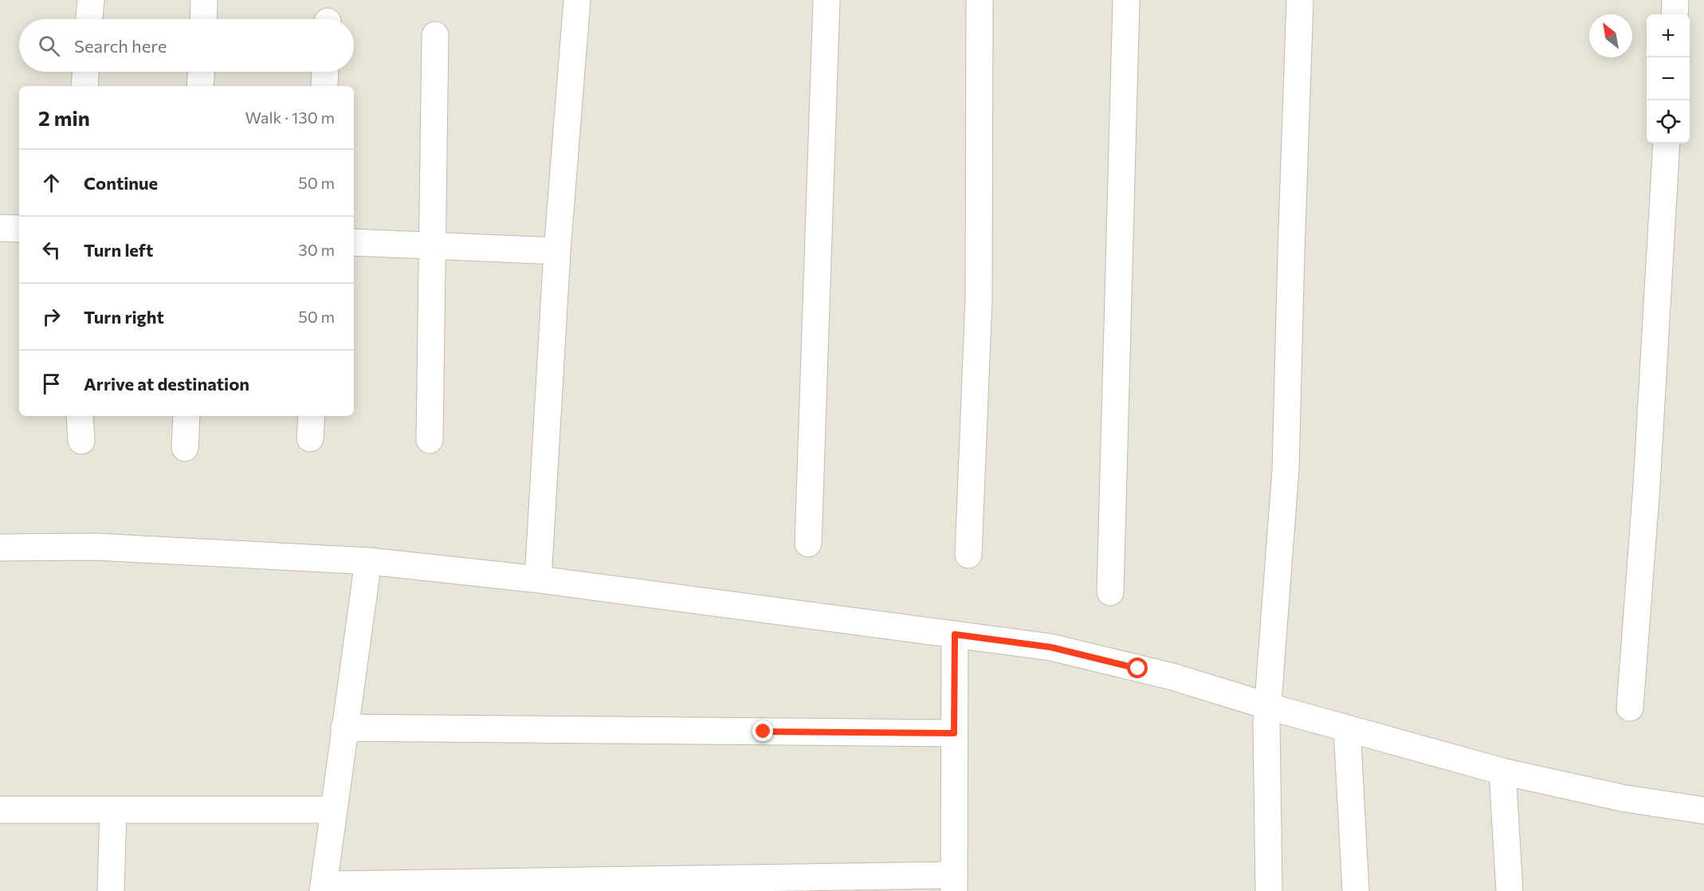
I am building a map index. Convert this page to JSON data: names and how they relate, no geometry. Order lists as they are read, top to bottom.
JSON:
{
  "north": "top left",
  "page": {
    "map_buttons": ["+", "−"],
    "search": "Search here",
    "heading": ["2 min", "Walk · 130 m"],
    "list": [
      ["Continue", "50 m"],
      ["Turn left", "30 m"],
      ["Turn right", "50 m"],
      "Arrive at destination"
    ]
  }
}
